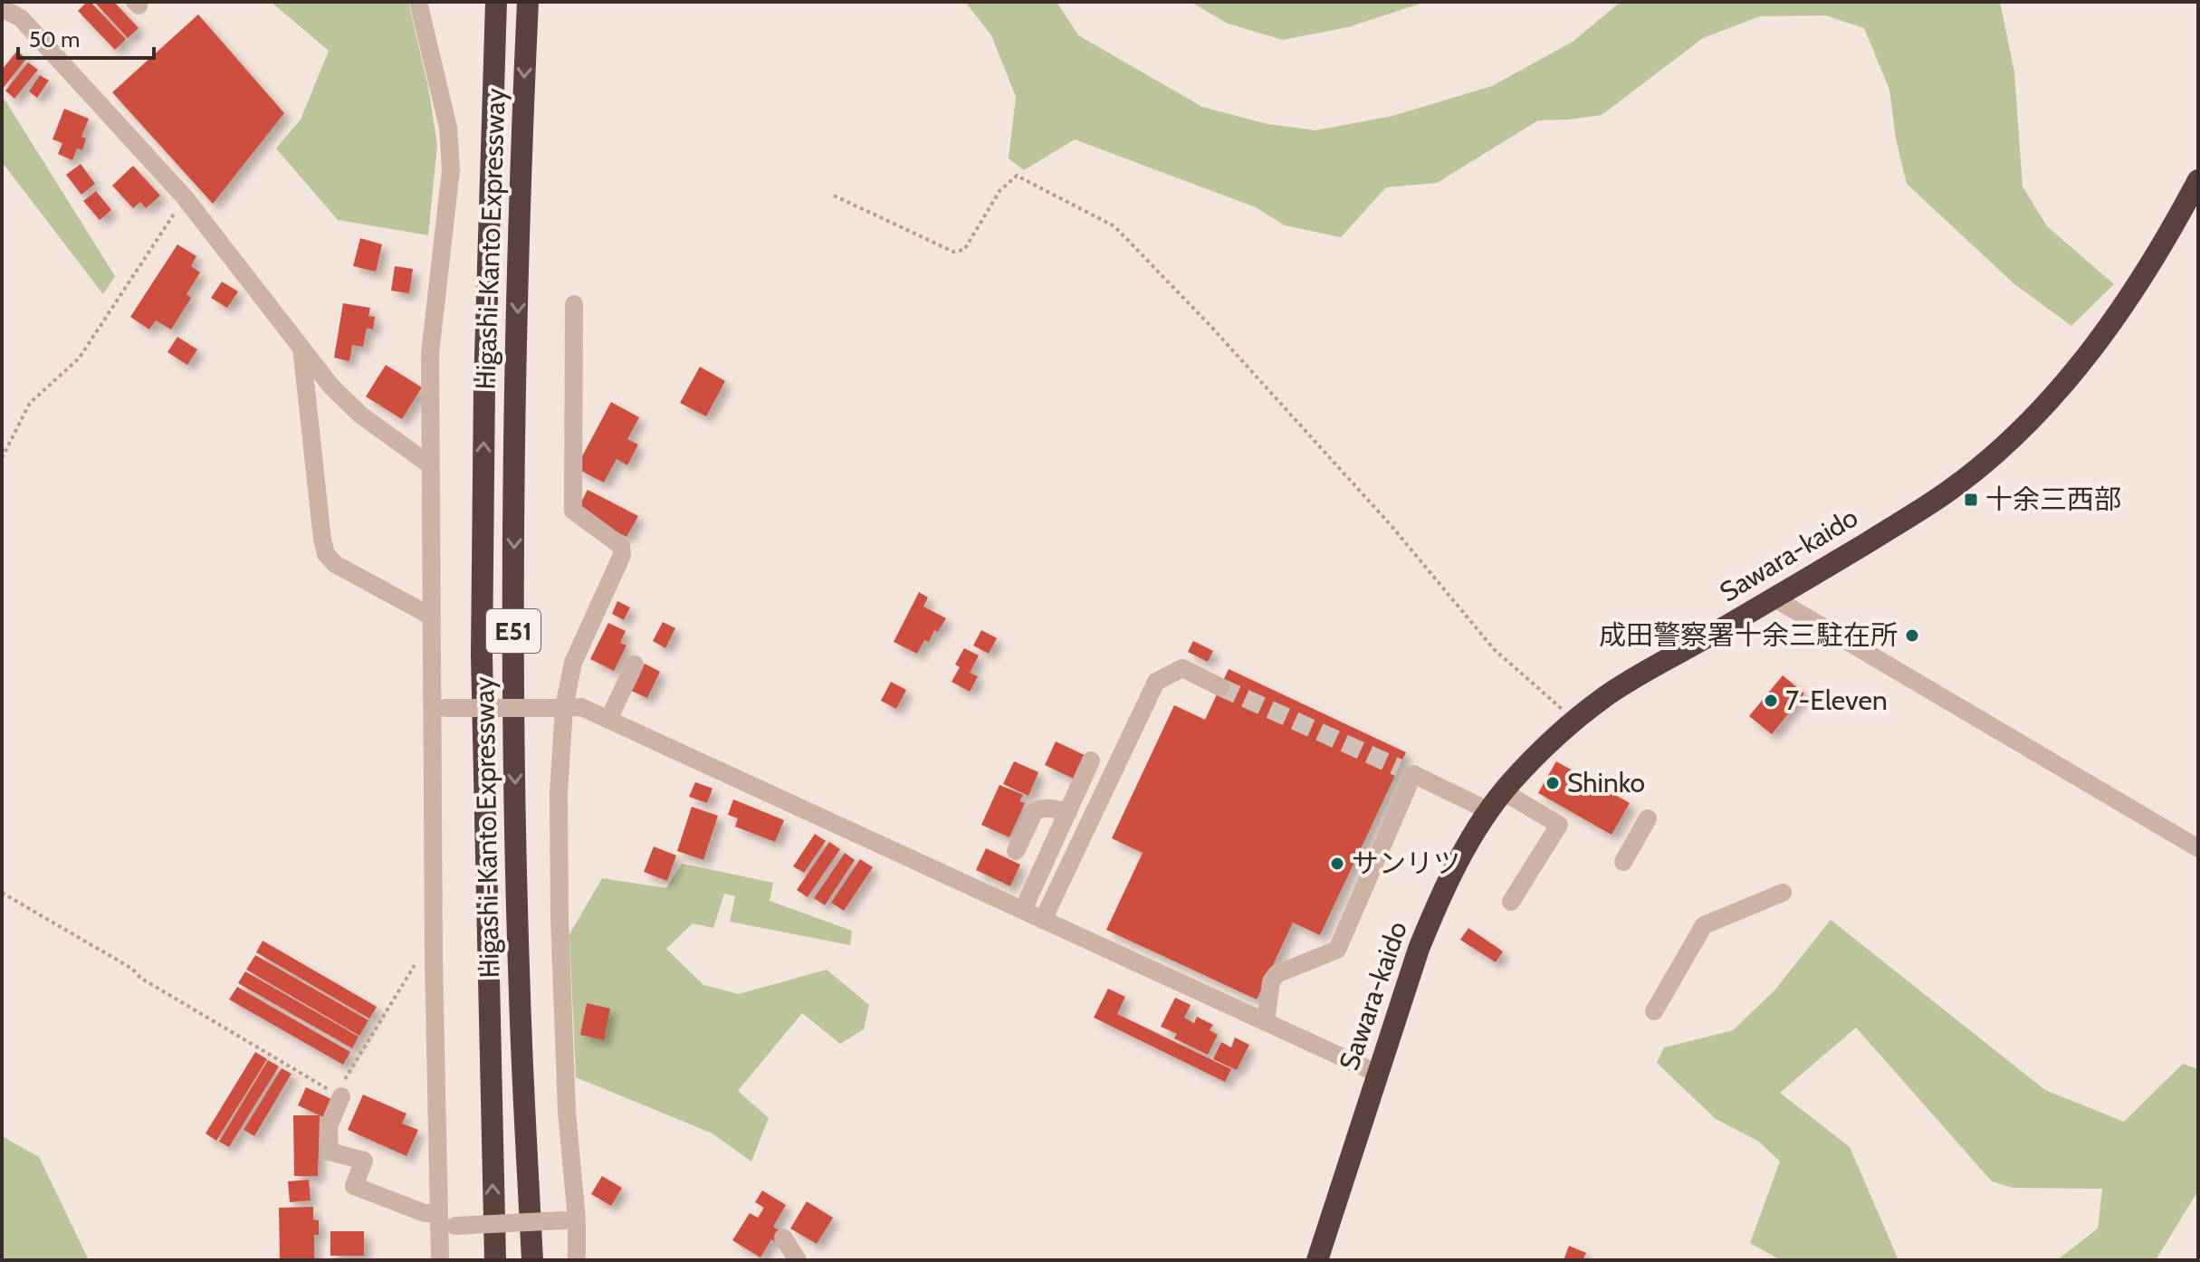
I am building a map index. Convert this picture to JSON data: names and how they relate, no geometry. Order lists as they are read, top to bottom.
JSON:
{
  "streets": {
    "highway": ["Higashi-Kanto Expressway", "Sawara-kaido", "E51"]
  },
  "places": {
    "transit": ["十余三西部"],
    "other": [
      "成田警察署十余三駐在所",
      "7-Eleven",
      "Shinko",
      "サンリツ"
    ]
  },
  "scale_bar": "50 m"
}
